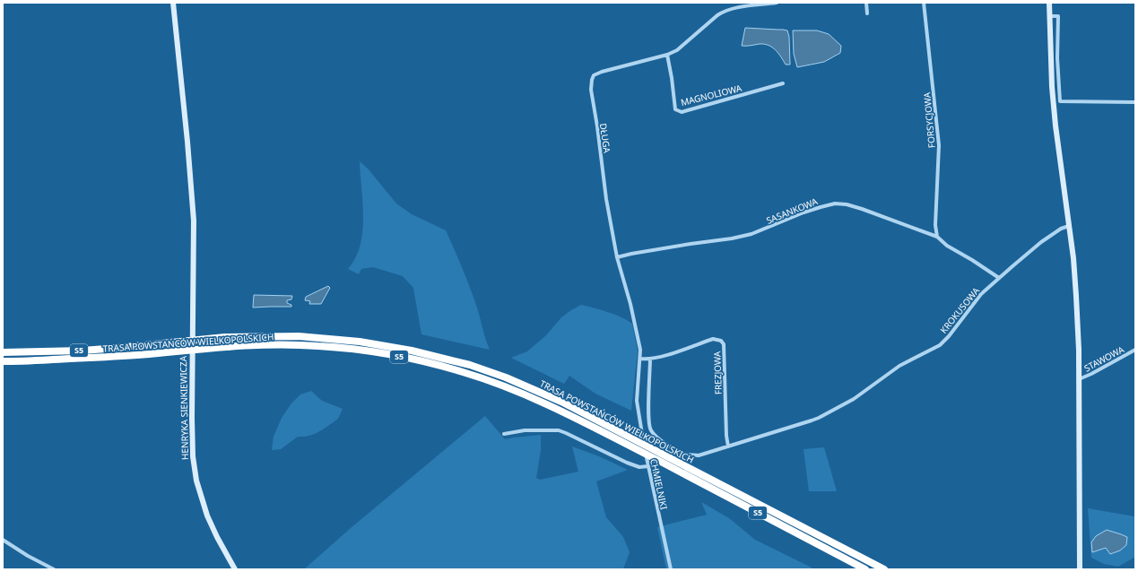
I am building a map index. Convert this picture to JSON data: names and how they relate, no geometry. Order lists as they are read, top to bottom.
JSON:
{
  "streets": {
    "highway": ["TRASA POWSTAŃCÓW WIELKOPOLSKICH", "S5"],
    "street": [
      "MAGNOLIOWA",
      "FORSYCJOWA",
      "DŁUGA",
      "SASANKOWA",
      "KROKUSOWA",
      "STAWOWA",
      "FREZJOWA",
      "HENRYKA SIENKIEWICZA",
      "CHMIELNIKI"
    ]
  },
  "crossings": [
    ["MAGNOLIOWA", "DŁUGA"],
    ["FORSYCJOWA", "SASANKOWA"],
    ["DŁUGA", "SASANKOWA"],
    ["DŁUGA", "FREZJOWA"],
    ["DŁUGA", "CHMIELNIKI"],
    ["SASANKOWA", "KROKUSOWA"],
    ["KROKUSOWA", "FREZJOWA"]
  ]
}
